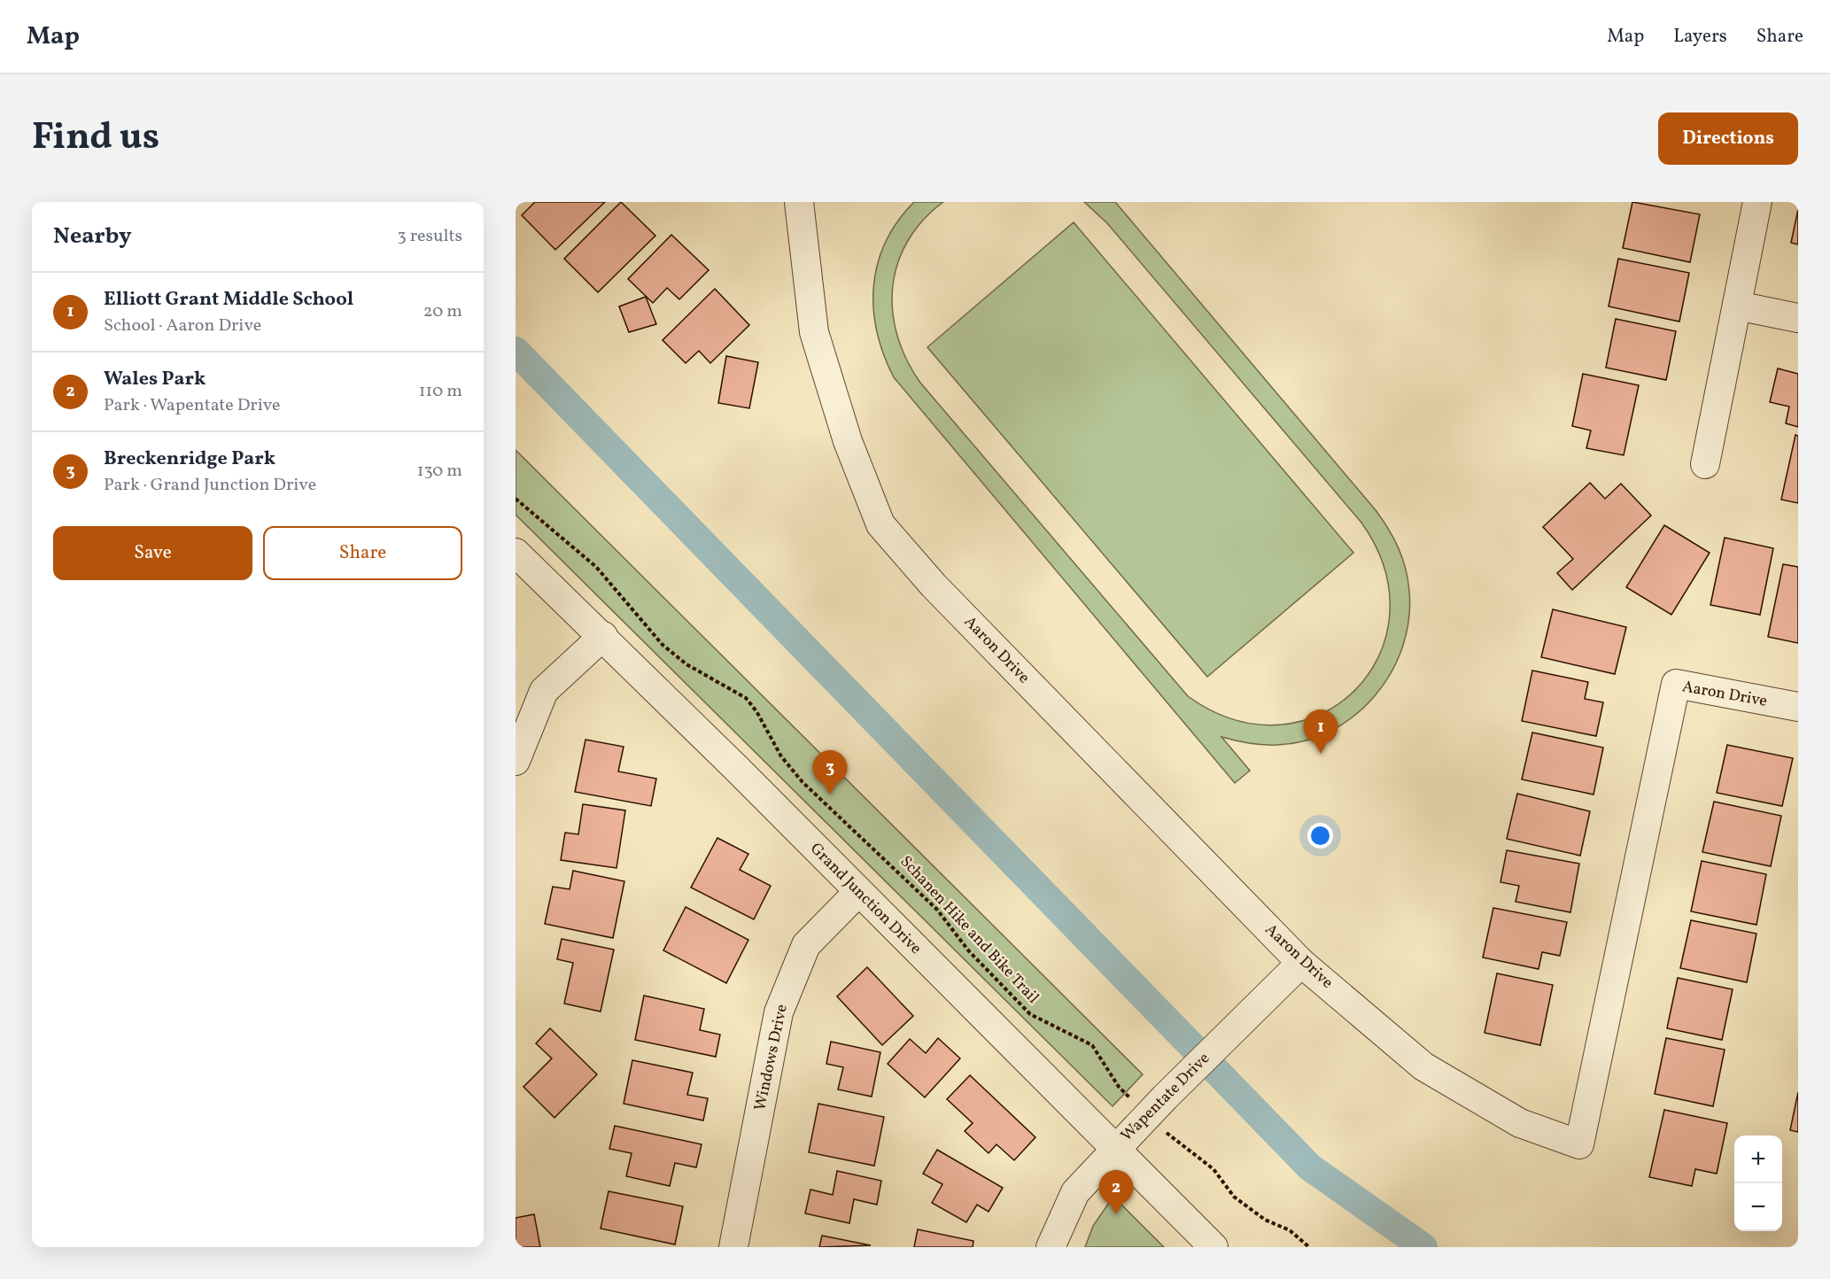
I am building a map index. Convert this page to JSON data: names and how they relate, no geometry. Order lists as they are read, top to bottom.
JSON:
{
  "streets": {
    "street": [
      "Aaron Drive",
      "Grand Junction Drive",
      "Windows Drive",
      "Wapentate Drive"
    ],
    "path": ["Schanen Hike and Bike Trail"]
  },
  "crossings": [
    ["Aaron Drive", "Wapentate Drive"],
    ["Grand Junction Drive", "Windows Drive"],
    ["Grand Junction Drive", "Wapentate Drive"],
    ["Schanen Hike and Bike Trail", "Wapentate Drive"]
  ],
  "page": {
    "header": "Map",
    "nav": ["Map", "Layers", "Share"],
    "title": "Find us",
    "buttons": [
      "Directions",
      ["Save", "Share"]
    ],
    "heading": ["Nearby", "3 results"],
    "list": [
      {
        "mark": "1",
        "name": "Elliott Grant Middle School",
        "note": "School · Aaron Drive",
        "value": "20 m"
      },
      {
        "mark": "2",
        "name": "Wales Park",
        "note": "Park · Wapentate Drive",
        "value": "110 m"
      },
      {
        "mark": "3",
        "name": "Breckenridge Park",
        "note": "Park · Grand Junction Drive",
        "value": "130 m"
      }
    ],
    "pins": ["1", "3", "2"],
    "map_buttons": ["+", "−"]
  }
}
